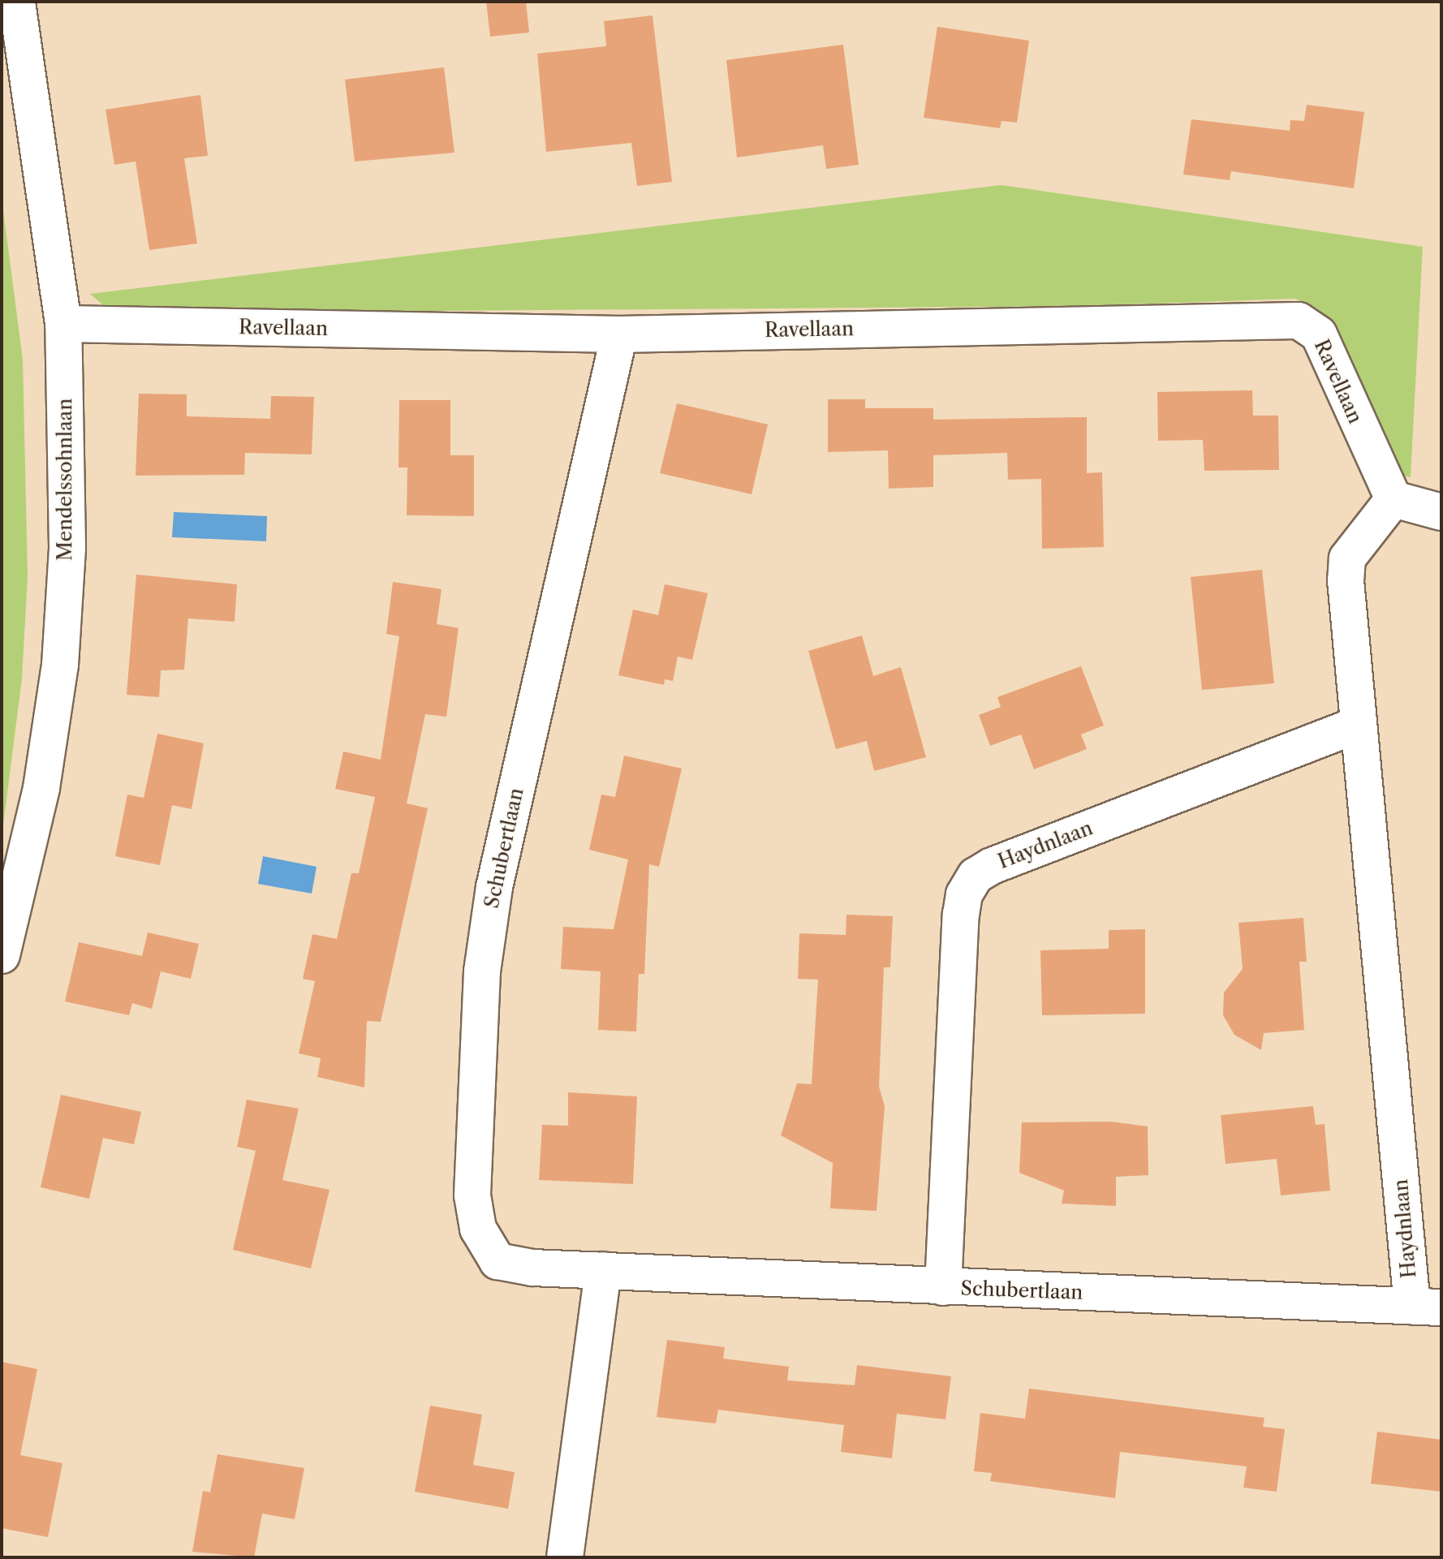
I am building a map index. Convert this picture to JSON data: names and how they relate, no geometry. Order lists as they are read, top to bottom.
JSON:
{
  "streets": {
    "street": [
      "Ravellaan",
      "Mendelssohnlaan",
      "Haydnlaan",
      "Schubertlaan"
    ]
  },
  "crossings": [
    ["Ravellaan", "Mendelssohnlaan"],
    ["Ravellaan", "Haydnlaan"],
    ["Ravellaan", "Schubertlaan"],
    ["Haydnlaan", "Schubertlaan"]
  ]
}
